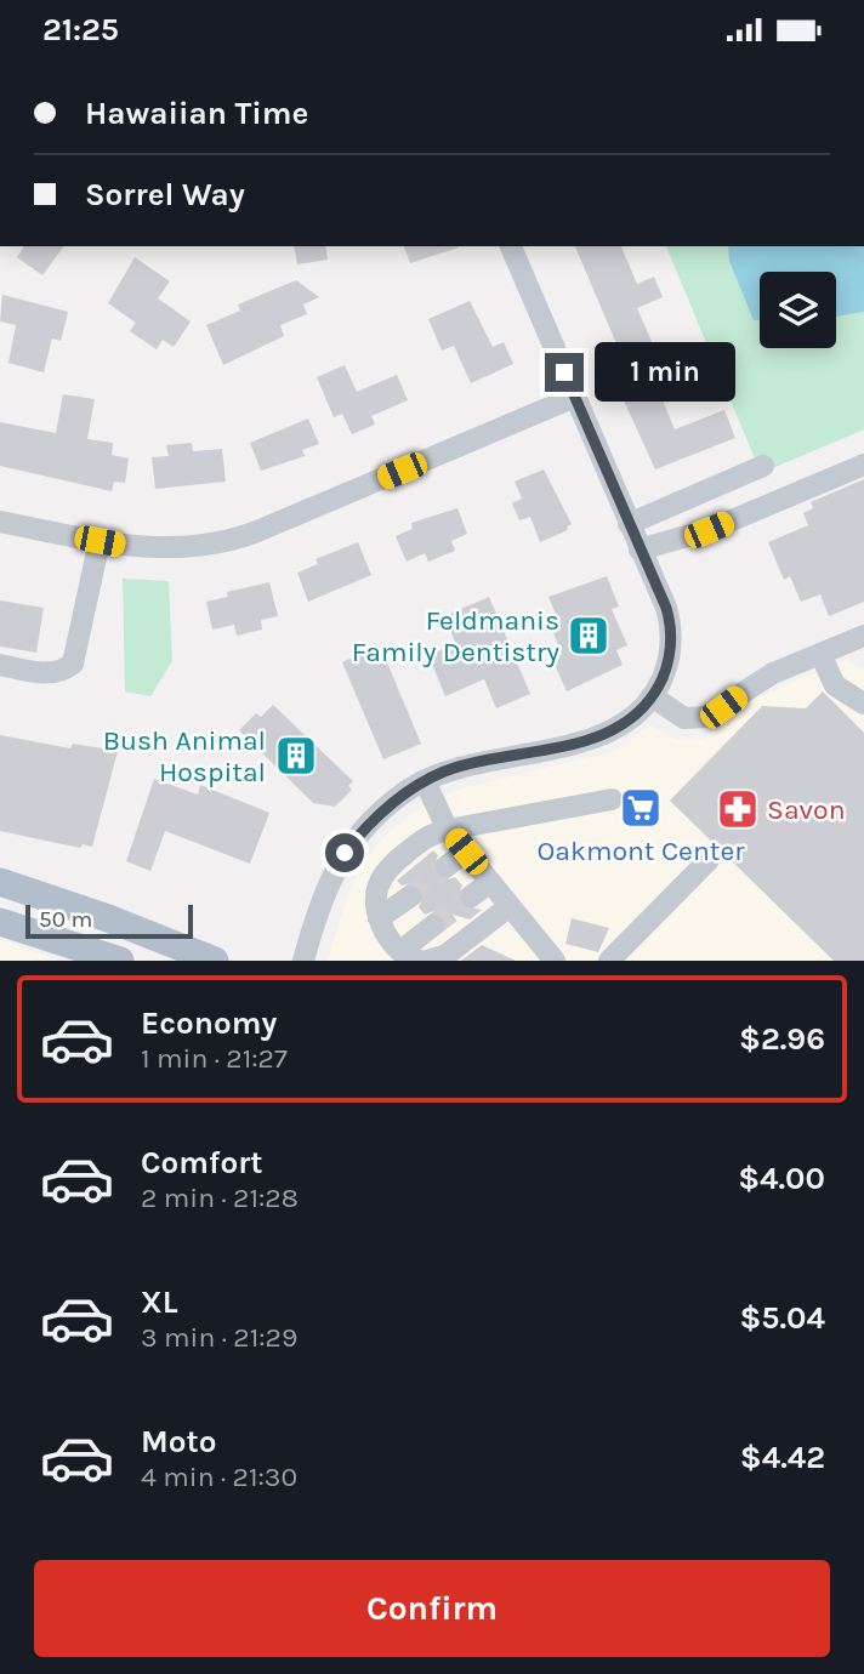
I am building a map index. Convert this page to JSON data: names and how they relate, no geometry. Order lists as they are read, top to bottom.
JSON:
{
  "places": {
    "building": ["Feldmanis Family Dentistry", "Bush Animal Hospital"],
    "supermarket": ["Oakmont Center"],
    "pharmacy": ["Savon"]
  },
  "scale_bar": "50 m",
  "page": {
    "status": "21:25",
    "banner": ["Hawaiian Time", "Sorrel Way"],
    "bubble": "1 min",
    "scale": "50 m",
    "list": [
      {
        "name": "Economy",
        "note": "1 min · 21:27",
        "value": "$2.96"
      },
      {
        "name": "Comfort",
        "note": "2 min · 21:28",
        "value": "$4.00"
      },
      {
        "name": "XL",
        "note": "3 min · 21:29",
        "value": "$5.04"
      },
      {
        "name": "Moto",
        "note": "4 min · 21:30",
        "value": "$4.42"
      }
    ],
    "buttons": "Confirm"
  }
}
